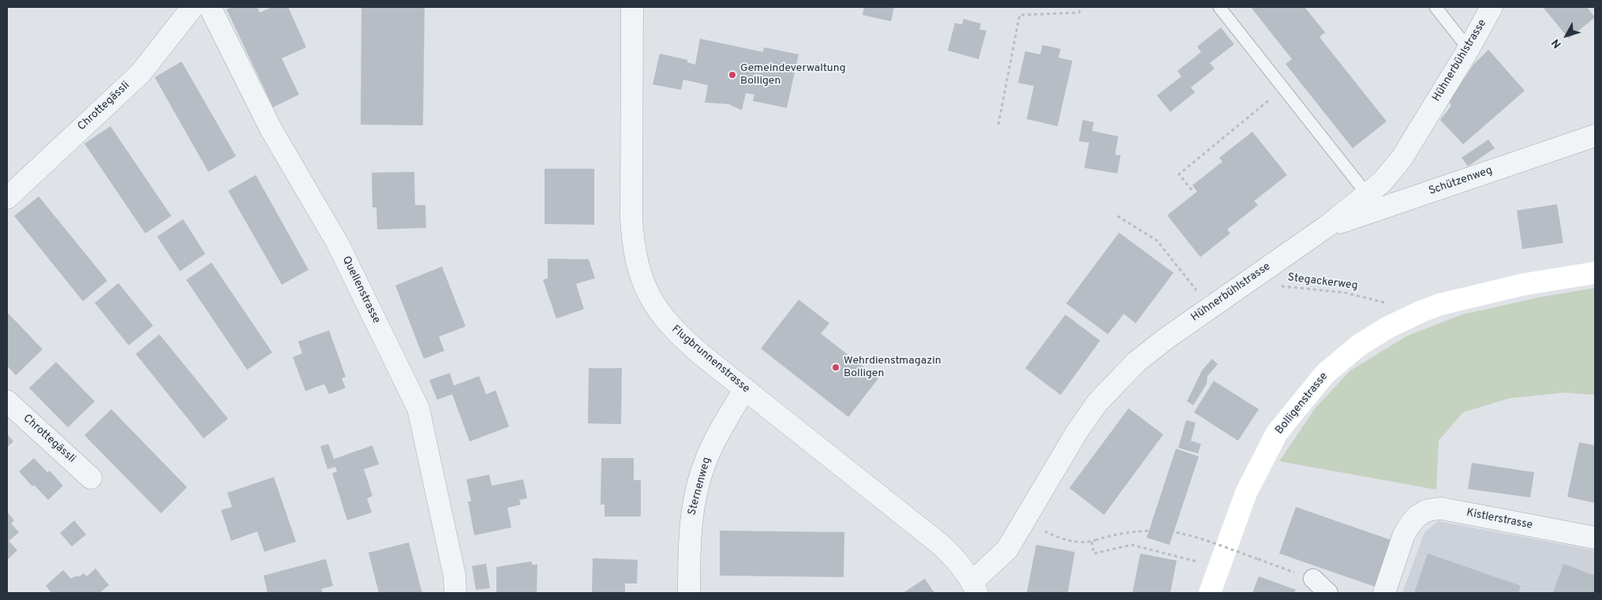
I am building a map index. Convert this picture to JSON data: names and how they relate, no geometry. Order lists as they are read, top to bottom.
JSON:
{
  "streets": {
    "main road": ["Bolligenstrasse"],
    "street": [
      "Hühnerbühlstrasse",
      "Chrottegässli",
      "Schützenweg",
      "Quellenstrasse",
      "Flugbrunnenstrasse",
      "Sternenweg",
      "Kistlerstrasse"
    ],
    "path": ["Stegackerweg"]
  },
  "crossings": [
    ["Hühnerbühlstrasse", "Schützenweg"],
    ["Hühnerbühlstrasse", "Flugbrunnenstrasse"],
    ["Stegackerweg", "Bolligenstrasse"],
    ["Flugbrunnenstrasse", "Sternenweg"]
  ],
  "places": ["Gemeindeverwaltung Bolligen", "Wehrdienstmagazin Bolligen"],
  "north": "bottom left"
}
